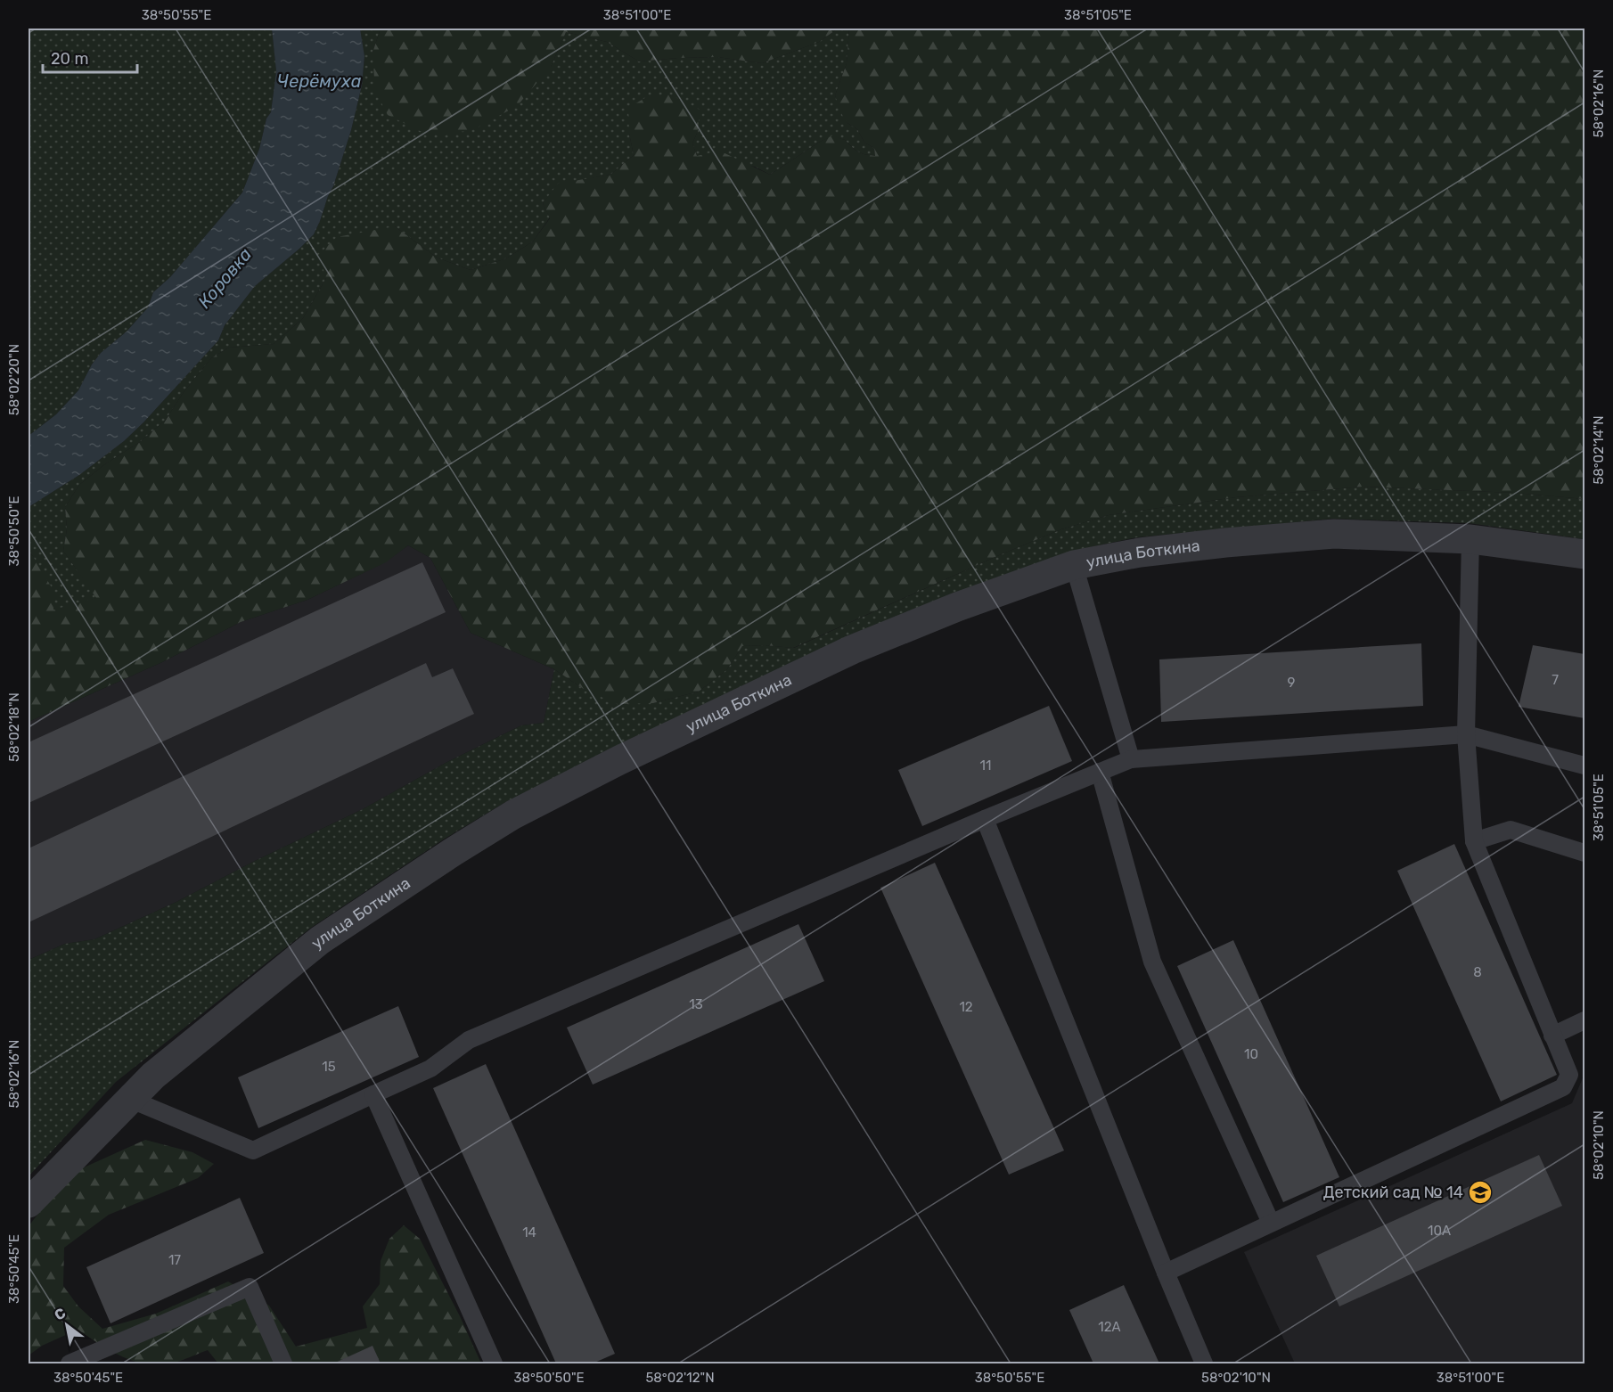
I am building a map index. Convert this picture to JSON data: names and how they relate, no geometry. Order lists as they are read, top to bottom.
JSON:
{
  "streets": {
    "street": ["улица Боткина"]
  },
  "water": ["Черёмуха", "Коровка"],
  "places": {
    "school or university": ["Детский сад № 14"]
  },
  "house_numbers": [
    "7",
    "9",
    "11",
    "8",
    "13",
    "12",
    "10",
    "15",
    "10А",
    "14",
    "17",
    "12А"
  ],
  "scale_bar": "20 m",
  "north": "top left",
  "coordinates": [
    "38°50'55\"E",
    "38°51'00\"E",
    "38°51'05\"E",
    "58°02'16\"N",
    "58°02'20\"N",
    "58°02'14\"N",
    "38°50'50\"E",
    "58°02'18\"N",
    "58°02'10\"N",
    "38°50'45\"E",
    "58°02'12\"N"
  ]
}
